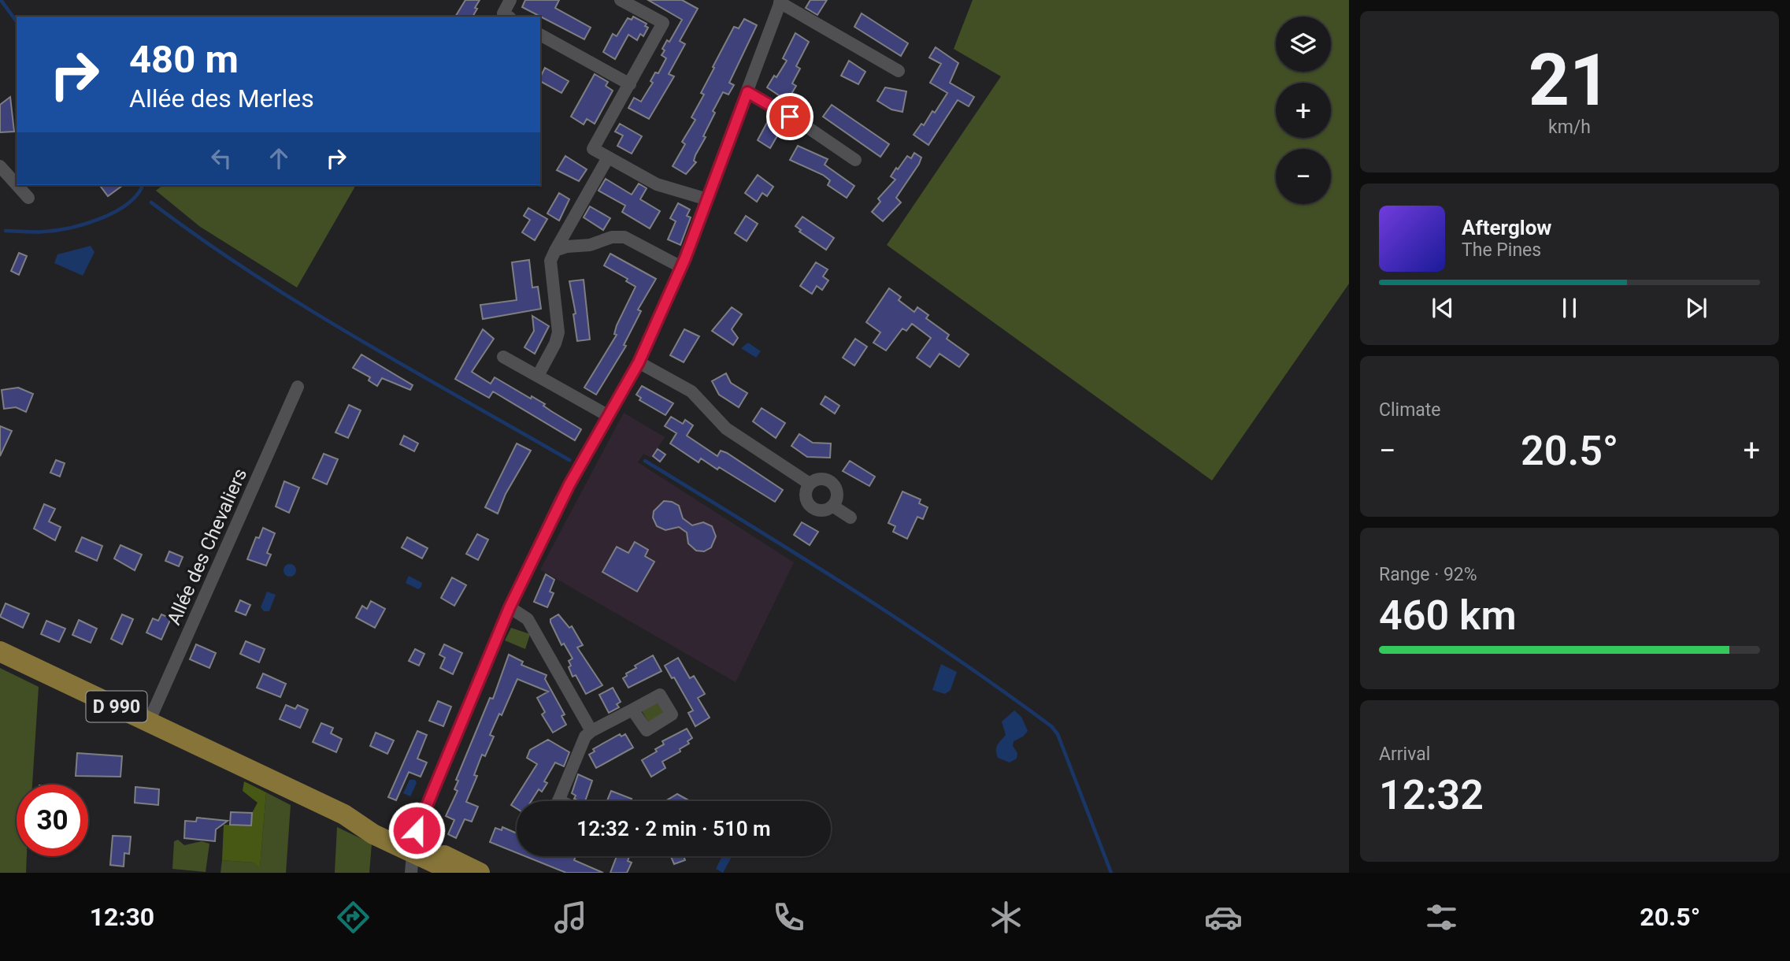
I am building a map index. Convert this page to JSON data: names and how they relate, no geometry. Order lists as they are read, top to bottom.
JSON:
{
  "streets": {
    "main road": ["D 990"],
    "street": ["Allée des Chevaliers"]
  },
  "crossings": [
    ["Allée des Chevaliers", "D 990"]
  ],
  "page": {
    "tile": [
      ["21", "km/h"],
      "Climate",
      ["Range · 92%", "460 km"],
      ["Arrival", "12:32"]
    ],
    "map_buttons": ["+", "−"],
    "turn": ["480 m", "Allée des Merles"],
    "song": ["Afterglow", "The Pines"],
    "heat": ["−", "20.5°", "+"],
    "limit": "30",
    "trip": "12:32 · 2 min · 510 m",
    "tabs": ["12:30", "20.5°"]
  }
}
